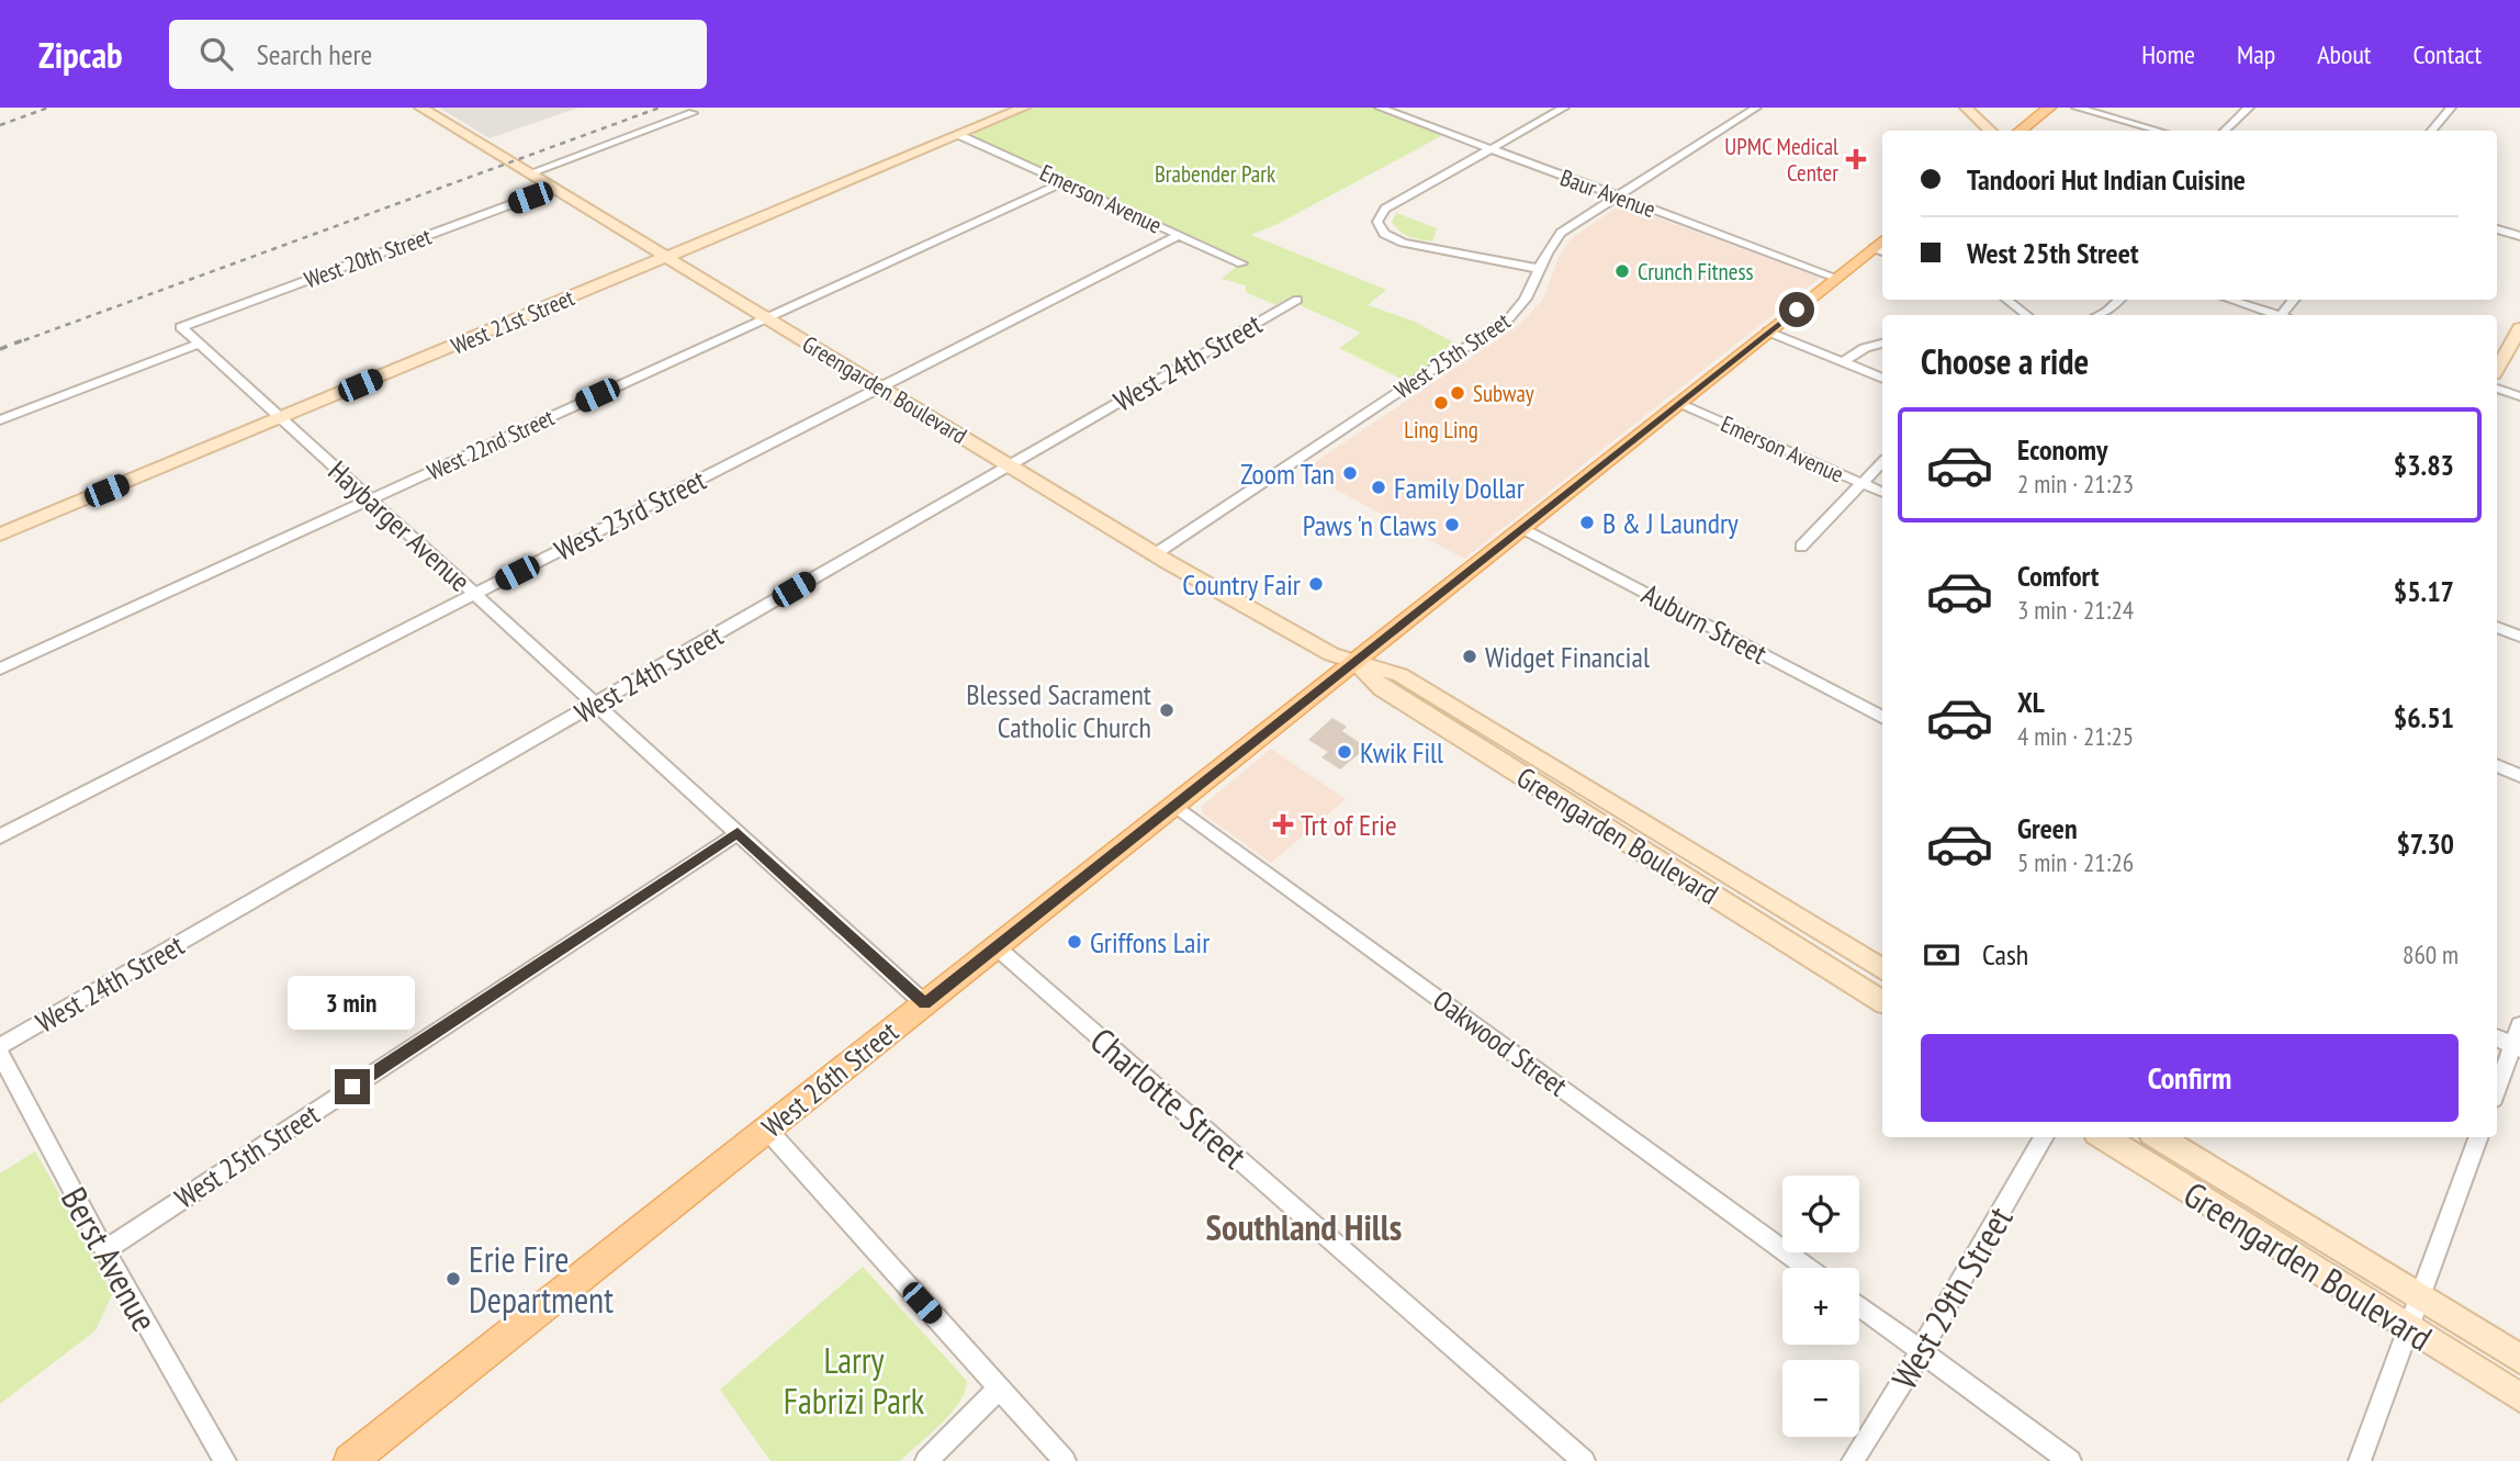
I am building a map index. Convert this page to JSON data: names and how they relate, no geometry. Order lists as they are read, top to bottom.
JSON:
{
  "streets": {
    "main road": ["West 26th Street"],
    "street": [
      "Baur Avenue",
      "Emerson Avenue",
      "West 20th Street",
      "West 21st Street",
      "West 25th Street",
      "West 24th Street",
      "Greengarden Boulevard",
      "West 22nd Street",
      "West 23rd Street",
      "Haybarger Avenue",
      "Auburn Street",
      "Oakwood Street",
      "Charlotte Street",
      "Berst Avenue",
      "West 29th Street"
    ]
  },
  "crossings": [
    ["Baur Avenue", "West 25th Street"],
    ["Baur Avenue", "West 26th Street"],
    ["Emerson Avenue", "West 21st Street"],
    ["Emerson Avenue", "West 22nd Street"],
    ["Emerson Avenue", "West 23rd Street"],
    ["Emerson Avenue", "West 26th Street"],
    ["West 20th Street", "Greengarden Boulevard"],
    ["West 20th Street", "Haybarger Avenue"],
    ["West 21st Street", "Greengarden Boulevard"],
    ["West 21st Street", "Haybarger Avenue"],
    ["West 25th Street", "Greengarden Boulevard"],
    ["West 25th Street", "Haybarger Avenue"],
    ["West 25th Street", "Berst Avenue"],
    ["West 24th Street", "Greengarden Boulevard"],
    ["West 24th Street", "Haybarger Avenue"],
    ["Greengarden Boulevard", "West 22nd Street"],
    ["Greengarden Boulevard", "West 23rd Street"],
    ["Greengarden Boulevard", "West 26th Street"],
    ["West 22nd Street", "Haybarger Avenue"],
    ["West 23rd Street", "Haybarger Avenue"],
    ["Haybarger Avenue", "West 26th Street"],
    ["Auburn Street", "West 26th Street"],
    ["Oakwood Street", "West 26th Street"],
    ["West 26th Street", "Charlotte Street"]
  ],
  "districts": ["Southland Hills"],
  "parks": ["Brabender Park", "Larry Fabrizi Park"],
  "places": {
    "health": ["UPMC Medical Center", "Trt of Erie"],
    "other": [
      "Crunch Fitness",
      "Subway",
      "Ling Ling",
      "Zoom Tan",
      "Family Dollar",
      "B & J Laundry",
      "Paws 'n Claws",
      "Country Fair",
      "Widget Financial",
      "Blessed Sacrament Catholic Church",
      "Kwik Fill",
      "Griffons Lair",
      "Erie Fire Department"
    ]
  },
  "page": {
    "header": "Zipcab",
    "search": "Search here",
    "nav": [
      "Home",
      "Map",
      "About",
      "Contact"
    ],
    "banner": ["Tandoori Hut Indian Cuisine", "West 25th Street"],
    "heading": "Choose a ride",
    "list": [
      {
        "name": "Economy",
        "note": "2 min · 21:23",
        "value": "$3.83"
      },
      {
        "name": "Comfort",
        "note": "3 min · 21:24",
        "value": "$5.17"
      },
      {
        "name": "XL",
        "note": "4 min · 21:25",
        "value": "$6.51"
      },
      {
        "name": "Green",
        "note": "5 min · 21:26",
        "value": "$7.30"
      }
    ],
    "pay": ["Cash", "860 m"],
    "bubble": "3 min",
    "buttons": "Confirm",
    "map_buttons": ["+", "−"]
  }
}
